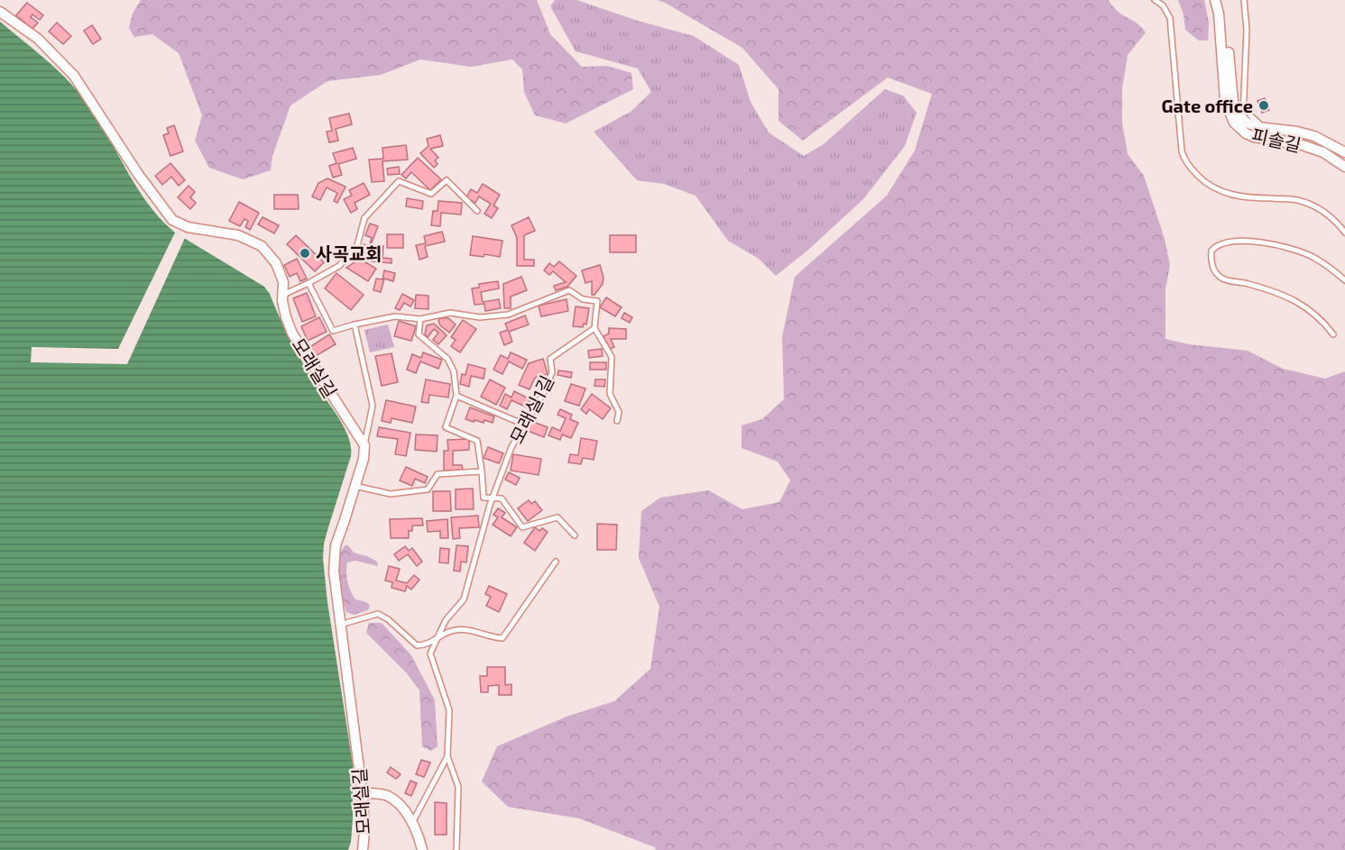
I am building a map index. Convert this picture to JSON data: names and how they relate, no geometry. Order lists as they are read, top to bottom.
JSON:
{
  "streets": {
    "street": ["피솔길", "모래실길"],
    "lane": ["모래실1길"]
  },
  "places": ["Gate office", "사곡교회"]
}
